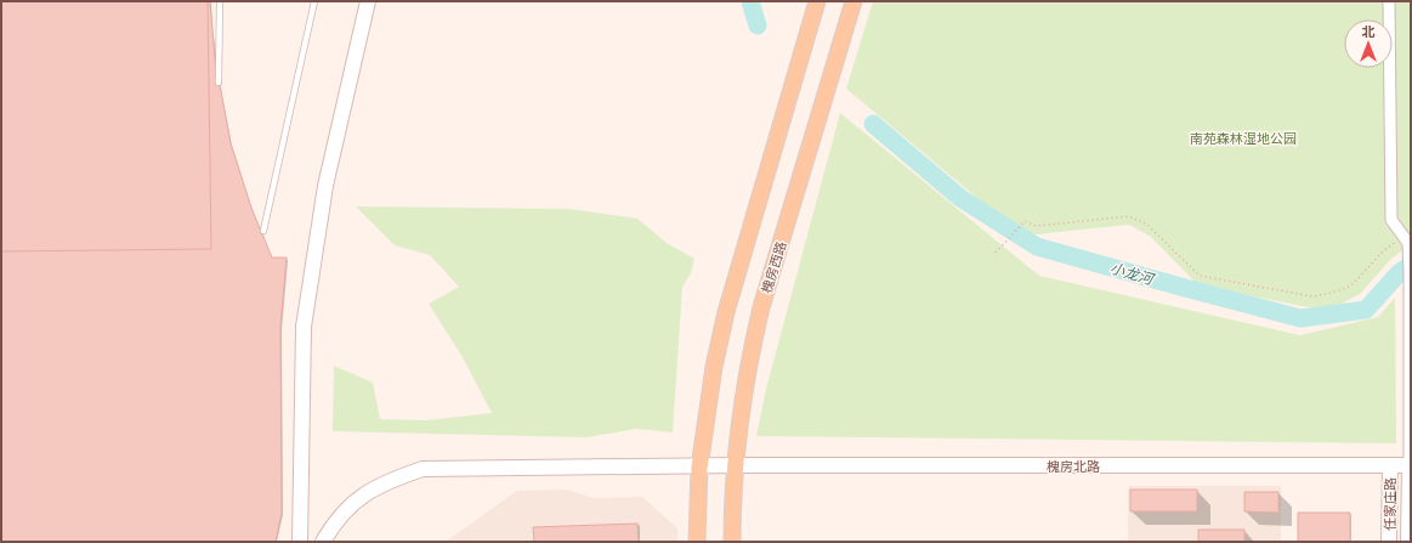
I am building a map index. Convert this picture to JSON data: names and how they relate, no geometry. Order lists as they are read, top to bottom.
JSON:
{
  "streets": {
    "main road": ["槐房西路"],
    "street": ["槐房北路", "任家庄路"]
  },
  "crossings": [
    ["槐房西路", "槐房北路"],
    ["槐房北路", "任家庄路"]
  ],
  "water": ["小龙河"],
  "parks": ["南苑森林湿地公园"],
  "north": "top"
}
